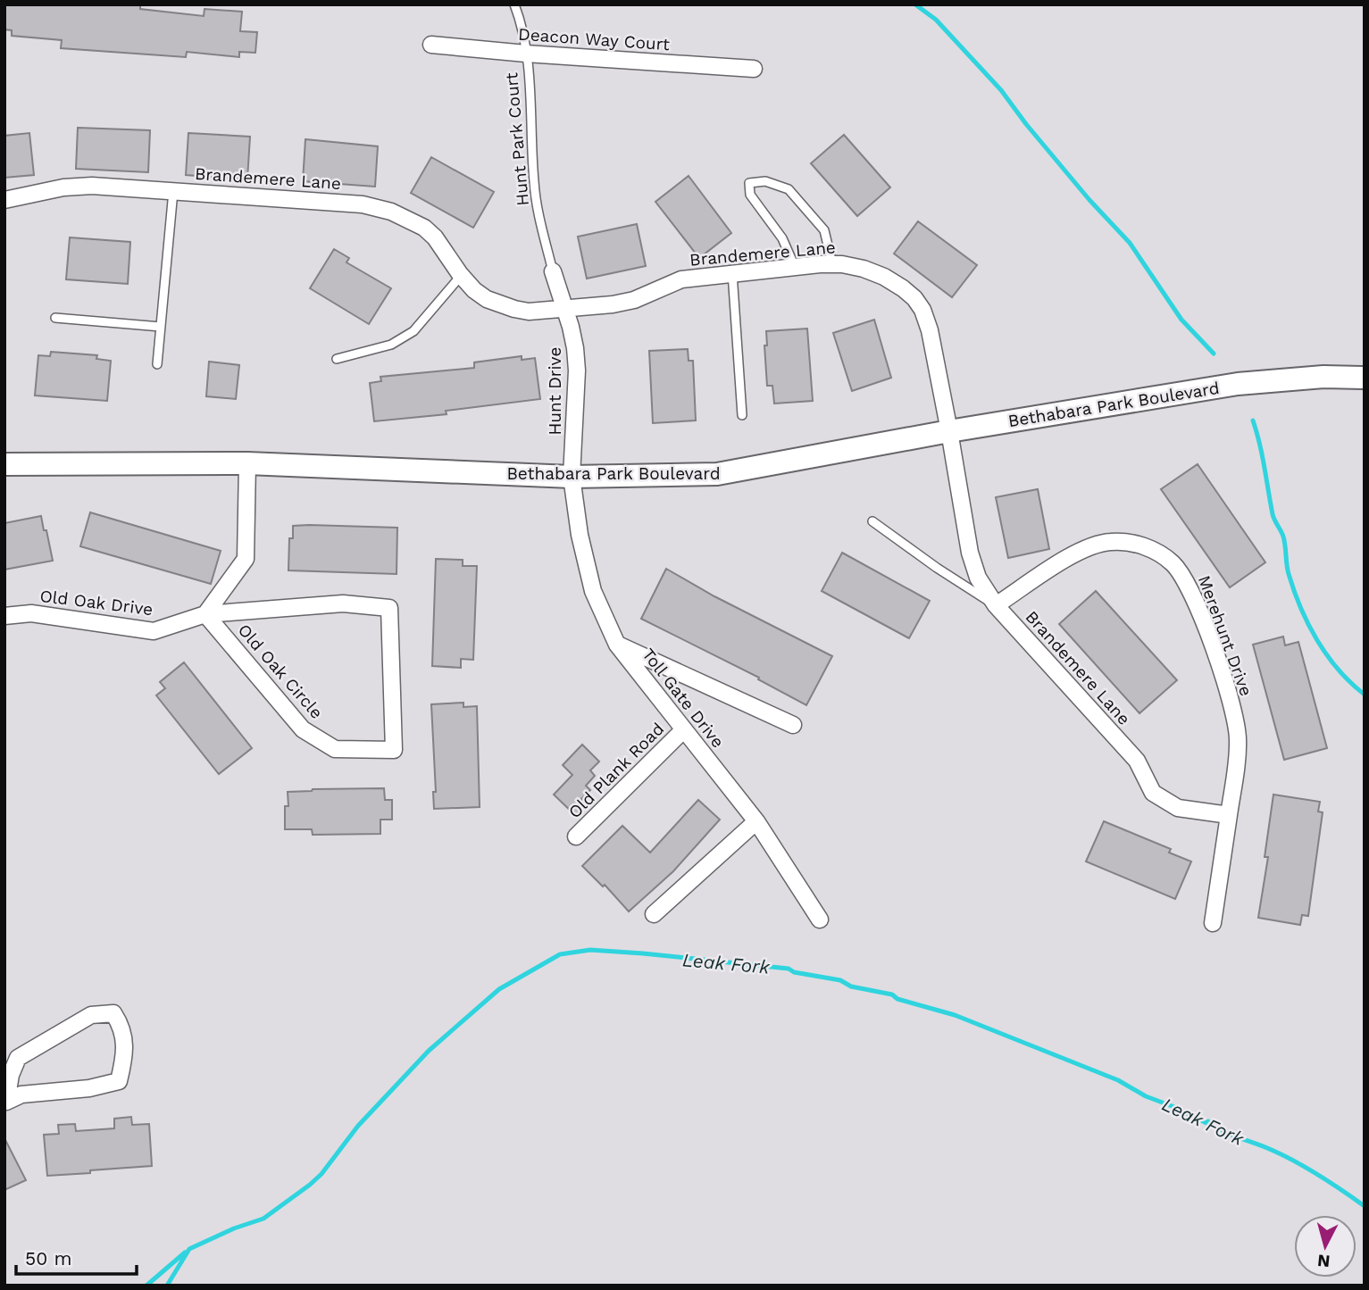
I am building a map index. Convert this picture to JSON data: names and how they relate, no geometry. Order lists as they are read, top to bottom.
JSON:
{
  "streets": {
    "street": [
      "Deacon Way Court",
      "Brandemere Lane",
      "Hunt Drive",
      "Bethabara Park Boulevard",
      "Old Oak Drive",
      "Merehunt Drive",
      "Old Oak Circle",
      "Toll Gate Drive",
      "Old Plank Road"
    ],
    "lane": ["Hunt Park Court"]
  },
  "crossings": [
    ["Deacon Way Court", "Hunt Park Court"],
    ["Hunt Park Court", "Hunt Drive"],
    ["Brandemere Lane", "Hunt Drive"],
    ["Brandemere Lane", "Bethabara Park Boulevard"],
    ["Brandemere Lane", "Merehunt Drive"],
    ["Hunt Drive", "Bethabara Park Boulevard"],
    ["Hunt Drive", "Toll Gate Drive"],
    ["Bethabara Park Boulevard", "Toll Gate Drive"],
    ["Old Oak Drive", "Old Oak Circle"],
    ["Toll Gate Drive", "Old Plank Road"]
  ],
  "water": ["Leak Fork"],
  "scale_bar": "50 m",
  "north": "bottom"
}
